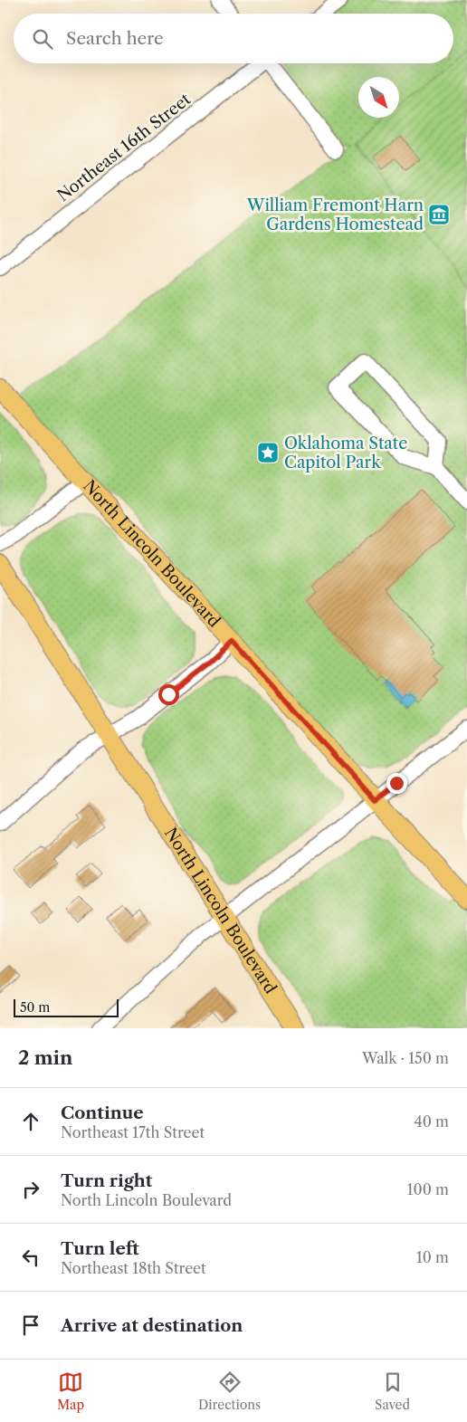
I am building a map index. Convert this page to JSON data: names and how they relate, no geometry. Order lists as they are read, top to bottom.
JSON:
{
  "streets": {
    "main road": ["North Lincoln Boulevard"],
    "street": ["Northeast 16th Street"]
  },
  "places": {
    "museum": ["William Fremont Harn Gardens Homestead"],
    "place": ["Oklahoma State Capitol Park"]
  },
  "scale_bar": "50 m",
  "north": "bottom right",
  "page": {
    "search": "Search here",
    "scale": "50 m",
    "heading": ["2 min", "Walk · 150 m"],
    "list": [
      ["Continue", "Northeast 17th Street", "40 m"],
      ["Turn right", "North Lincoln Boulevard", "100 m"],
      ["Turn left", "Northeast 18th Street", "10 m"],
      "Arrive at destination"
    ],
    "nav": ["Map", "Directions", "Saved"]
  }
}
